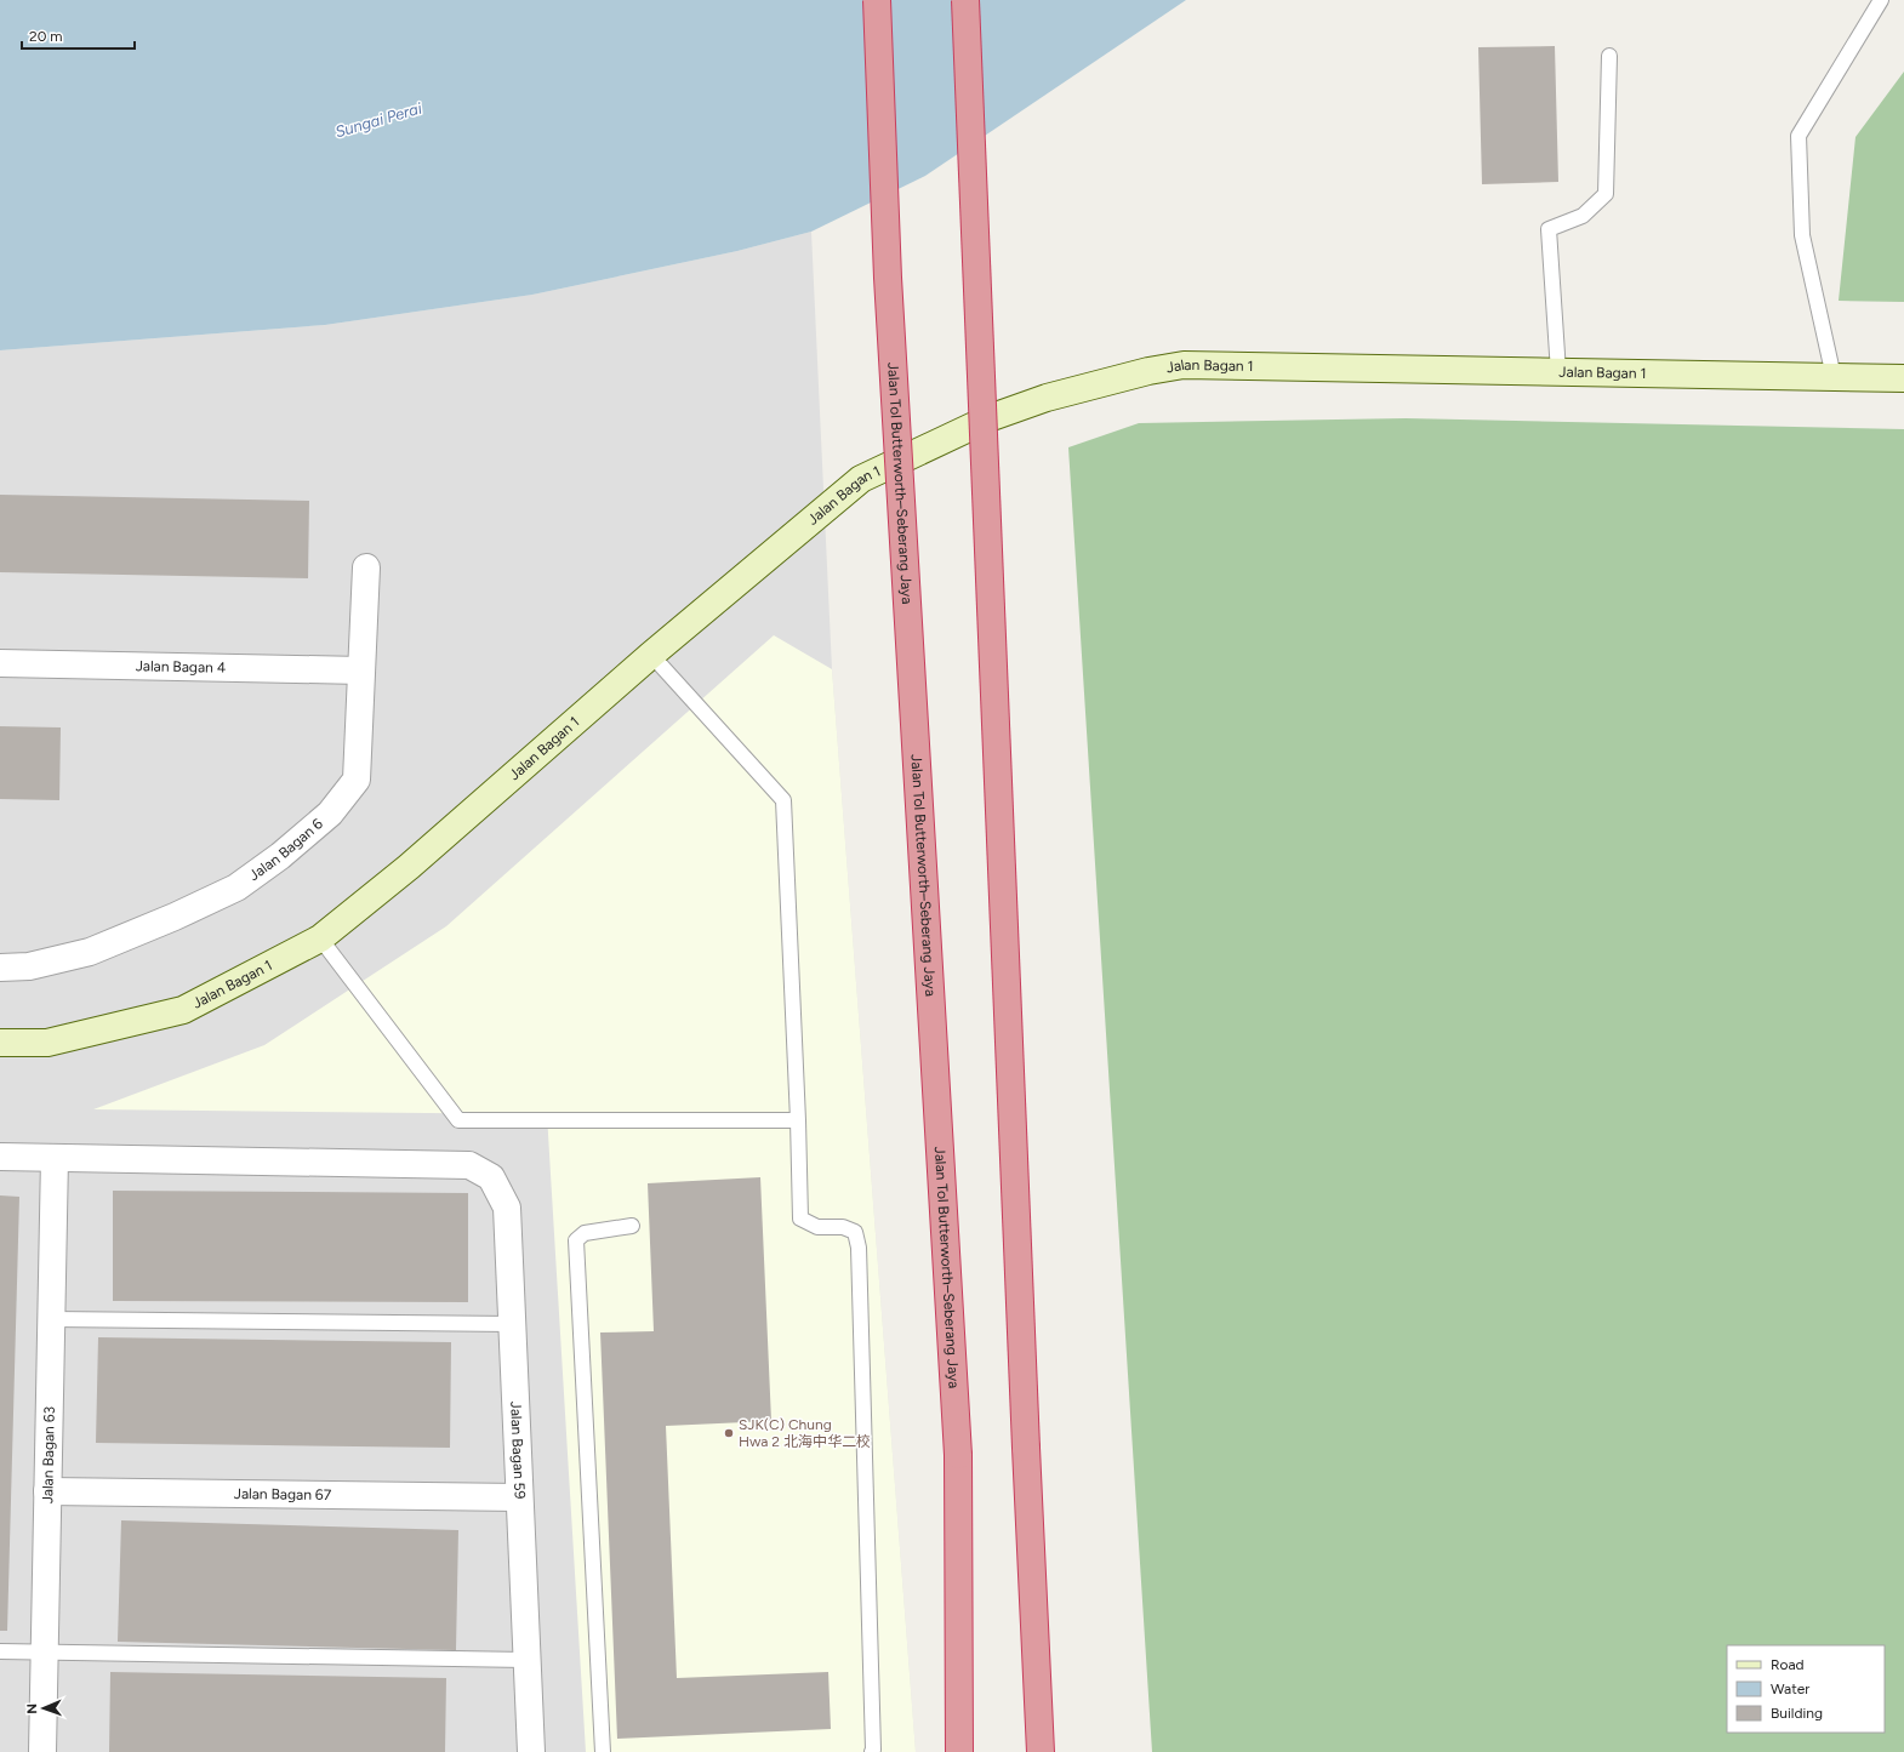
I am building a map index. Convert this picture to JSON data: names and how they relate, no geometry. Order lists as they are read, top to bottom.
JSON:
{
  "streets": {
    "highway": ["Jalan Tol Butterworth–Seberang Jaya"],
    "street": [
      "Jalan Bagan 1",
      "Jalan Bagan 4",
      "Jalan Bagan 6",
      "Jalan Bagan 59",
      "Jalan Bagan 63",
      "Jalan Bagan 67"
    ]
  },
  "crossings": [
    ["Jalan Bagan 4", "Jalan Bagan 6"],
    ["Jalan Bagan 59", "Jalan Bagan 63"],
    ["Jalan Bagan 59", "Jalan Bagan 67"],
    ["Jalan Bagan 63", "Jalan Bagan 67"]
  ],
  "water": ["Sungai Perai"],
  "places": ["SJK(C) Chung Hwa 2 北海中华二校"],
  "legend": ["Road", "Water", "Building"],
  "scale_bar": "20 m",
  "north": "left"
}
